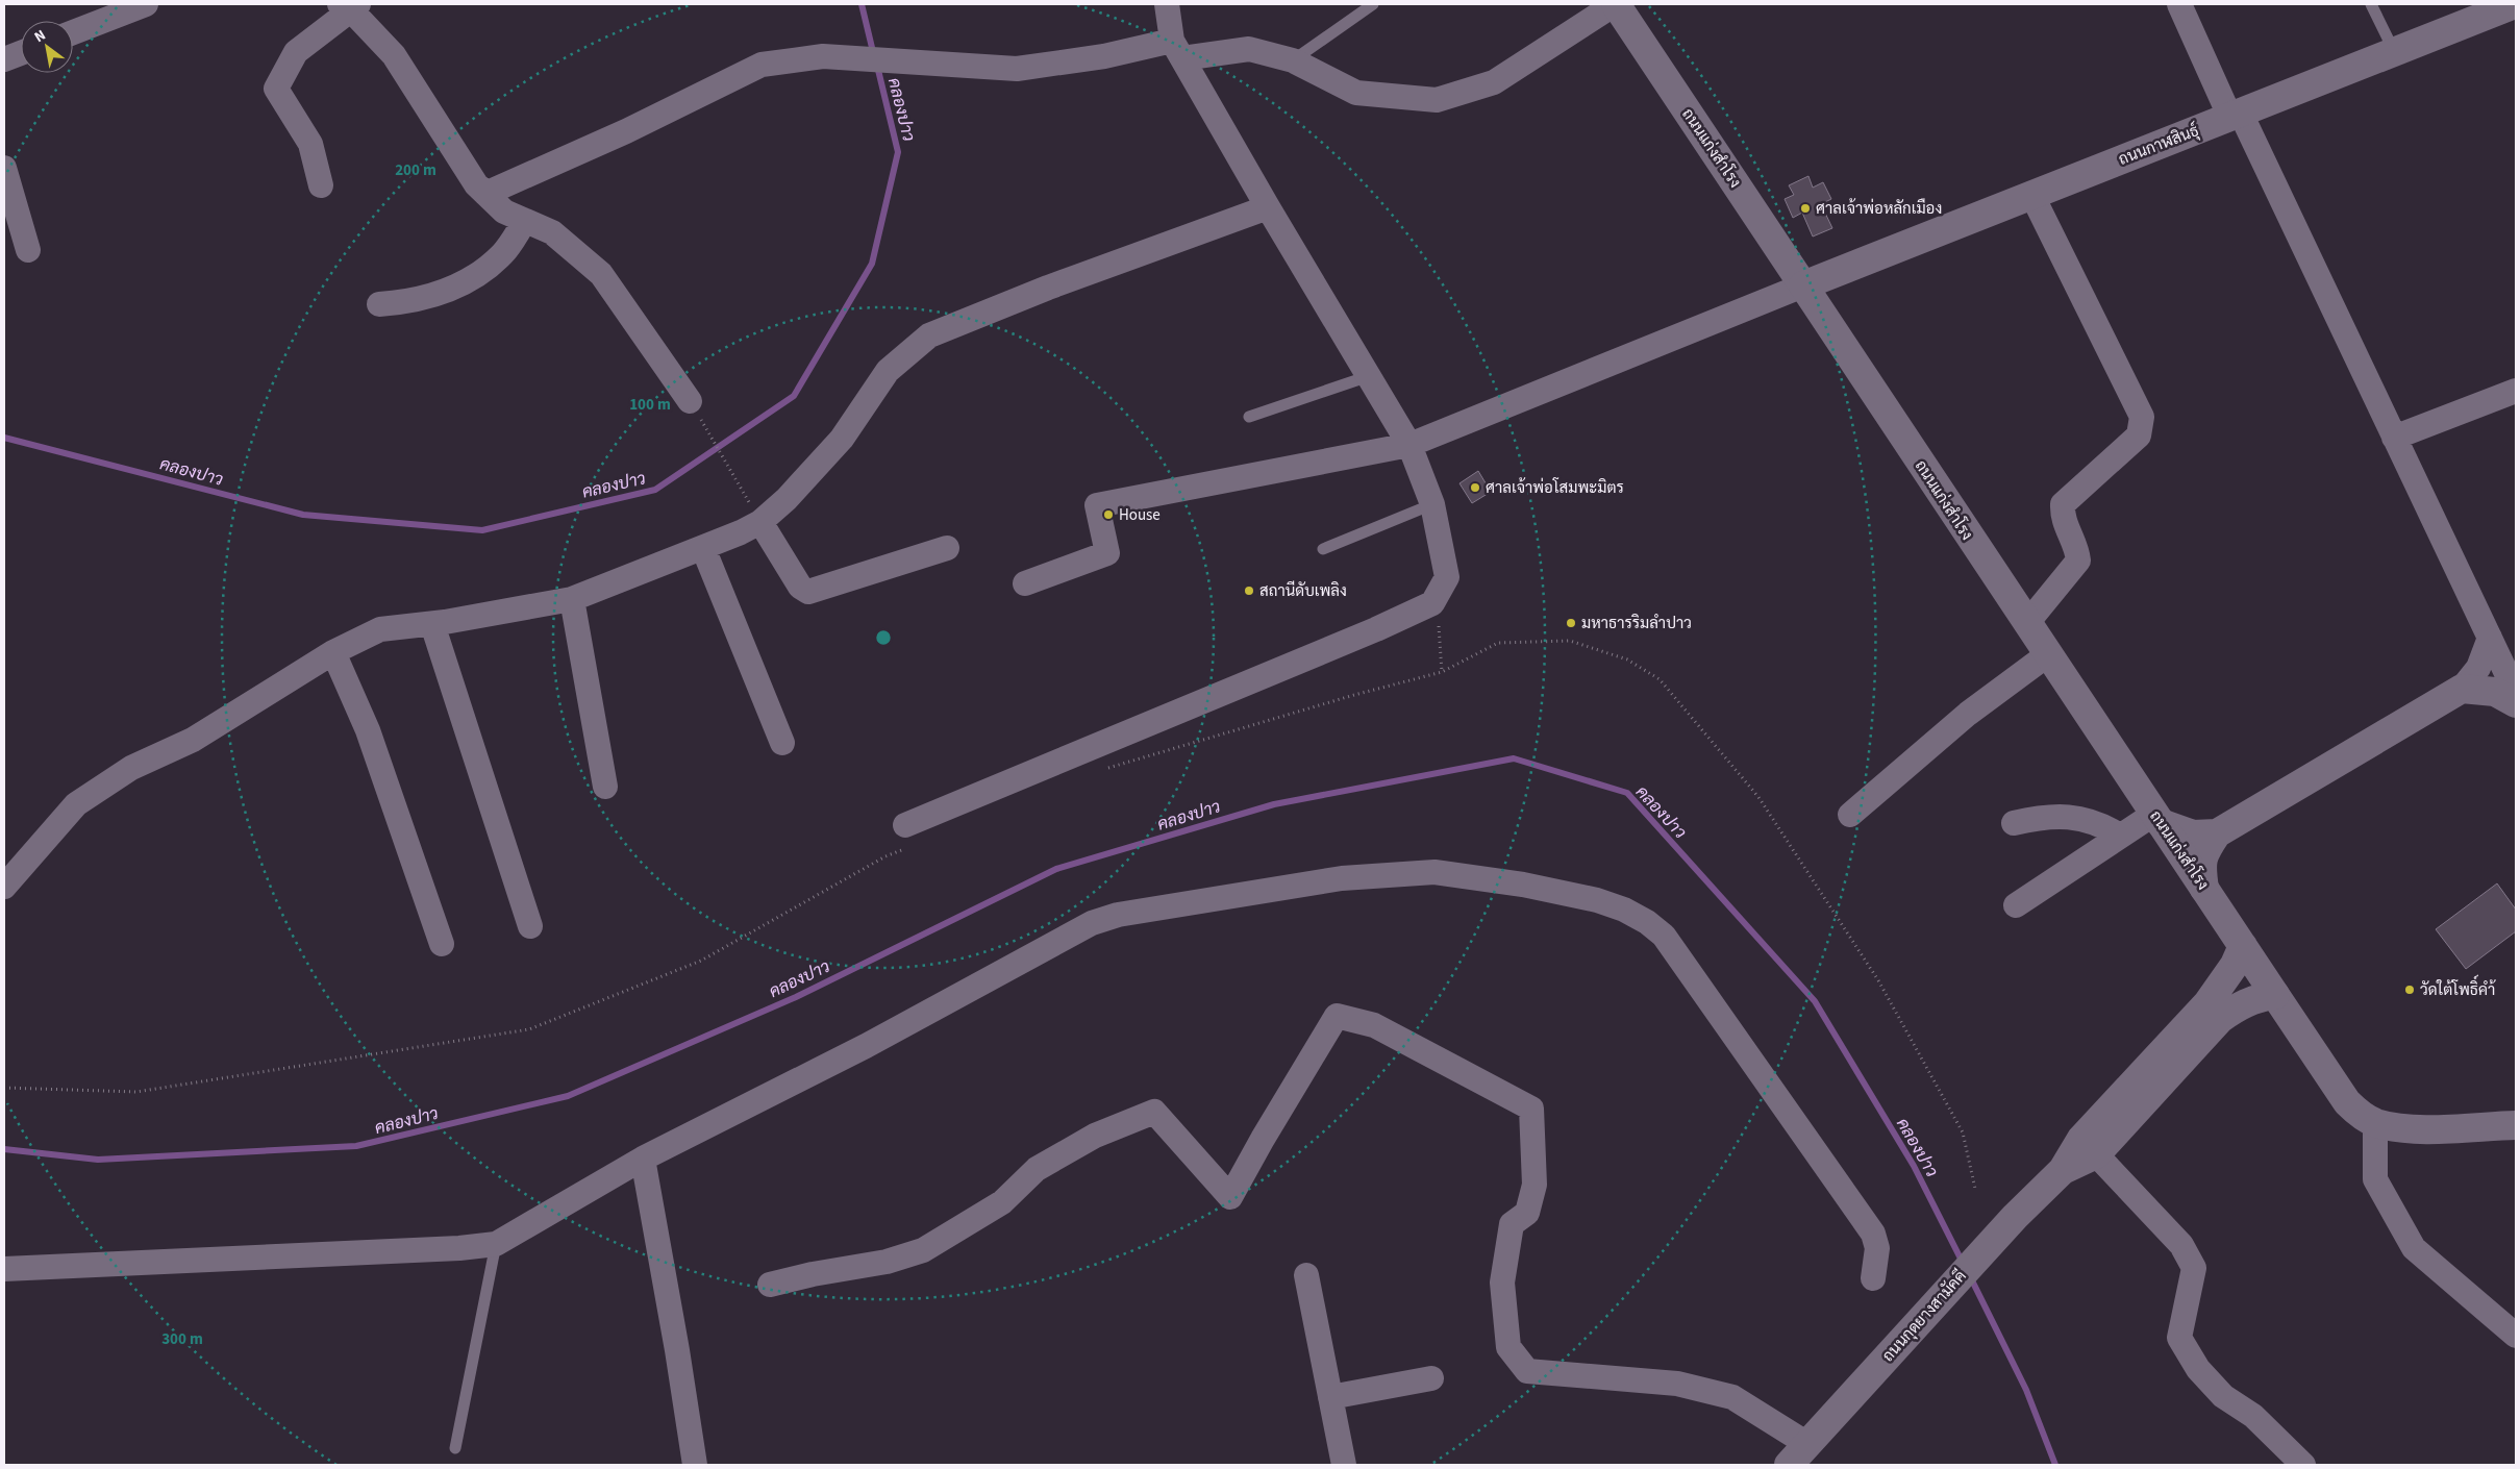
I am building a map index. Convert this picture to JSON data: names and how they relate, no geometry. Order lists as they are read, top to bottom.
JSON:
{
  "streets": {
    "main road": ["ถนนกาฬสินธุ์", "ถนนแก่งสำโรง", "ถนนกุดยางสามัคคี"]
  },
  "crossings": [
    ["ถนนกาฬสินธุ์", "ถนนแก่งสำโรง"],
    ["ถนนแก่งสำโรง", "ถนนกุดยางสามัคคี"]
  ],
  "water": ["คลองปาว"],
  "places": [
    "ศาลเจ้าพ่อหลักเมือง",
    "ศาลเจ้าพ่อโสมพะมิตร",
    "House",
    "สถานีดับเพลิง",
    "มหาธารริมลำปาว",
    "วัดใต้โพธิ์คำ้"
  ],
  "north": "top left",
  "rings": ["200 m", "100 m", "300 m"]
}
